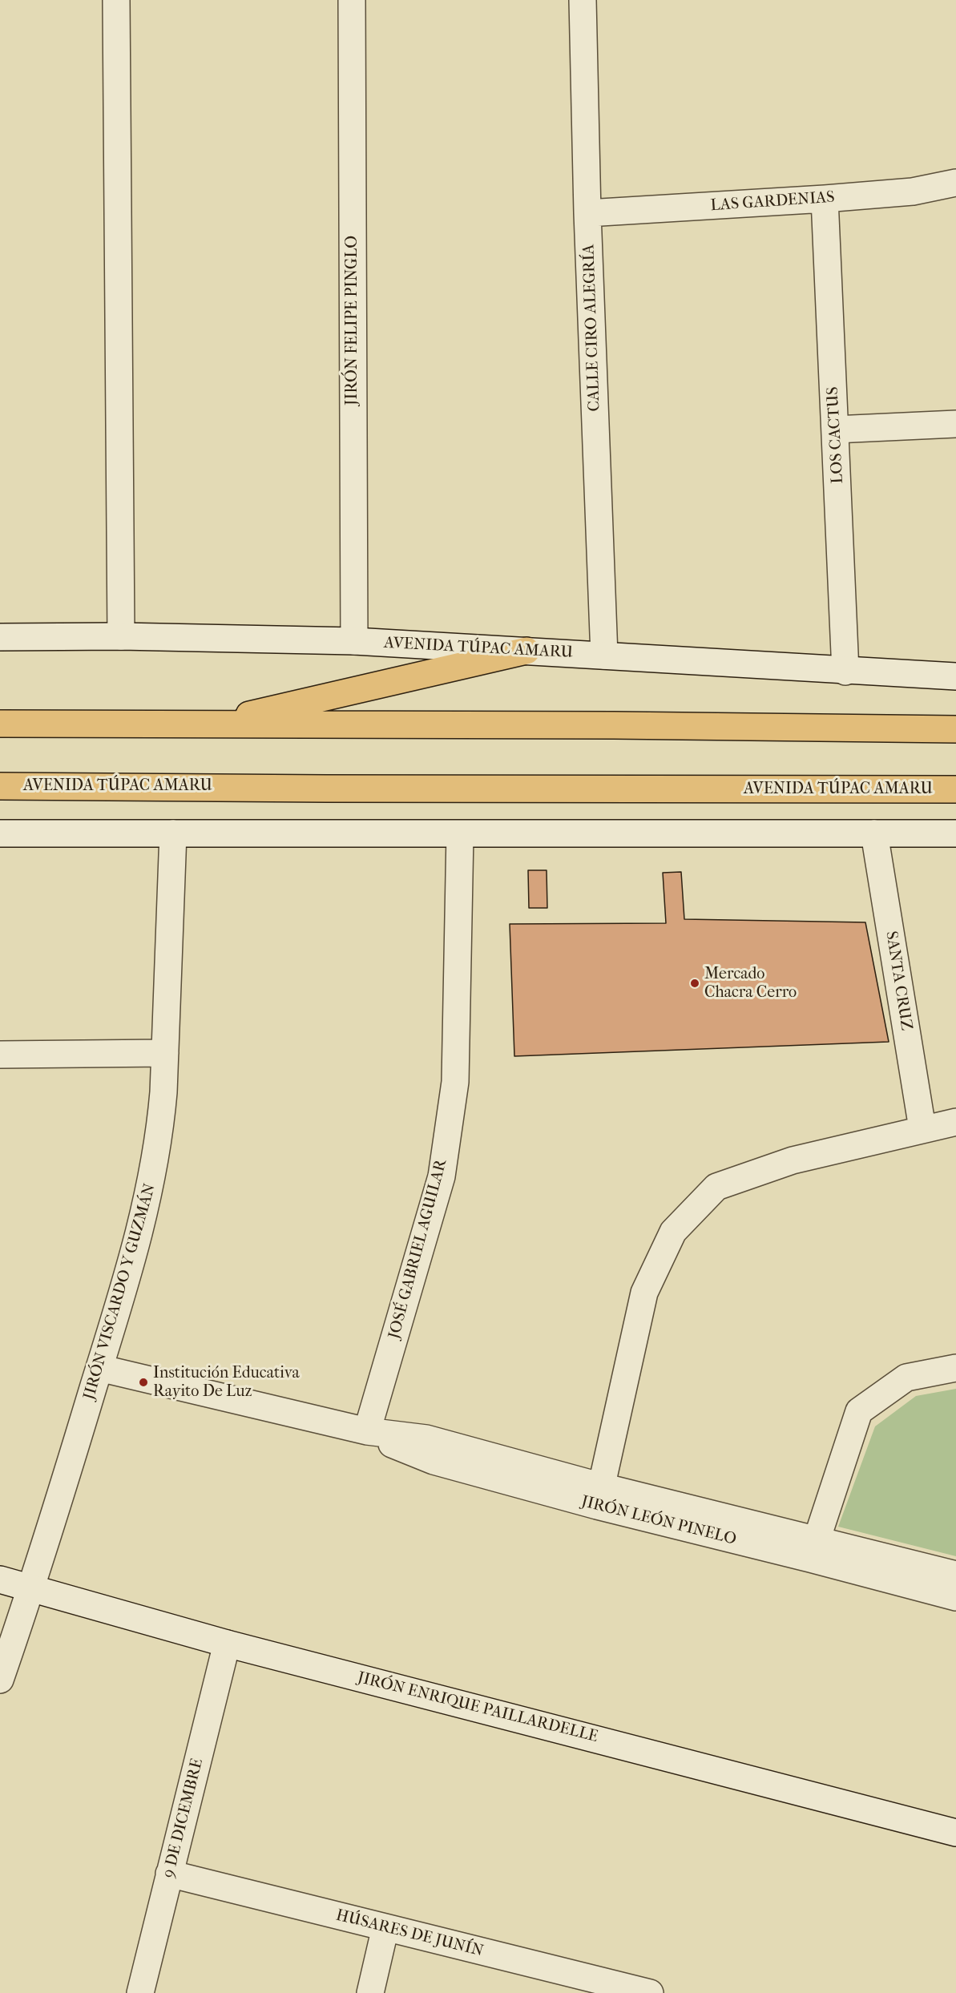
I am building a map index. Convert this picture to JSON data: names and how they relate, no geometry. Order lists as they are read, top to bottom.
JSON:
{
  "streets": {
    "highway": ["AVENIDA TÚPAC AMARU"],
    "street": [
      "LAS GARDENIAS",
      "JIRÓN FELIPE PINGLO",
      "CALLE CIRO ALEGRÍA",
      "LOS CACTUS",
      "SANTA CRUZ",
      "JOSÉ GABRIEL AGUILAR",
      "JIRÓN VISCARDO Y GUZMÁN",
      "JIRÓN LEÓN PINELO",
      "JIRÓN ENRIQUE PAILLARDELLE",
      "9 DE DICEMBRE",
      "HÚSARES DE JUNÍN"
    ]
  },
  "crossings": [
    ["LAS GARDENIAS", "CALLE CIRO ALEGRÍA"],
    ["LAS GARDENIAS", "LOS CACTUS"],
    ["JIRÓN FELIPE PINGLO", "AVENIDA TÚPAC AMARU"],
    ["CALLE CIRO ALEGRÍA", "AVENIDA TÚPAC AMARU"],
    ["LOS CACTUS", "AVENIDA TÚPAC AMARU"],
    ["JOSÉ GABRIEL AGUILAR", "JIRÓN LEÓN PINELO"],
    ["JIRÓN VISCARDO Y GUZMÁN", "JIRÓN LEÓN PINELO"],
    ["JIRÓN VISCARDO Y GUZMÁN", "JIRÓN ENRIQUE PAILLARDELLE"],
    ["JIRÓN ENRIQUE PAILLARDELLE", "9 DE DICEMBRE"],
    ["9 DE DICEMBRE", "HÚSARES DE JUNÍN"]
  ],
  "places": ["Mercado Chacra Cerro", "Institución Educativa Rayito De Luz"]
}
